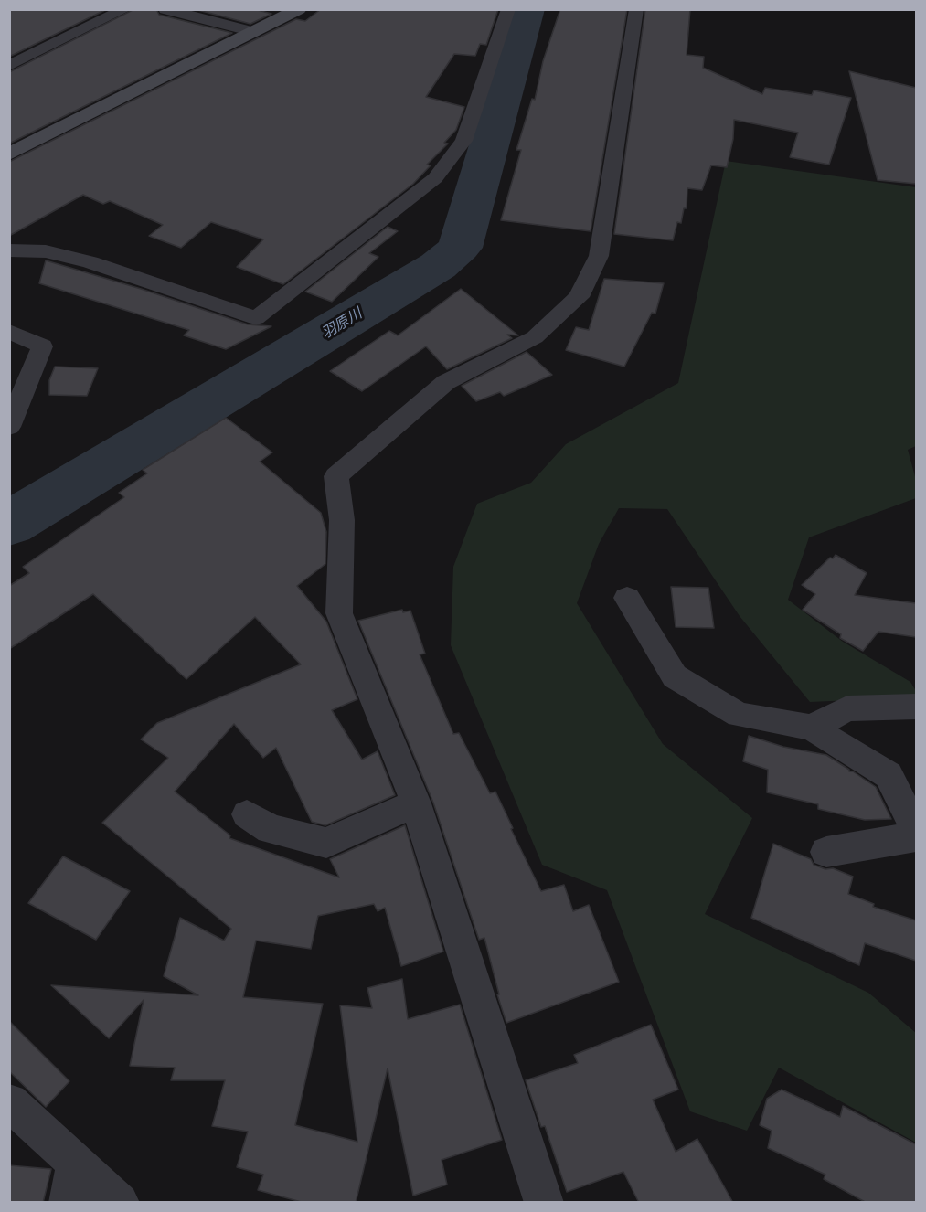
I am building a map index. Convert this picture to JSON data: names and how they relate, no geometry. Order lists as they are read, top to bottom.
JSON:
{
  "water": ["羽原川"]
}
